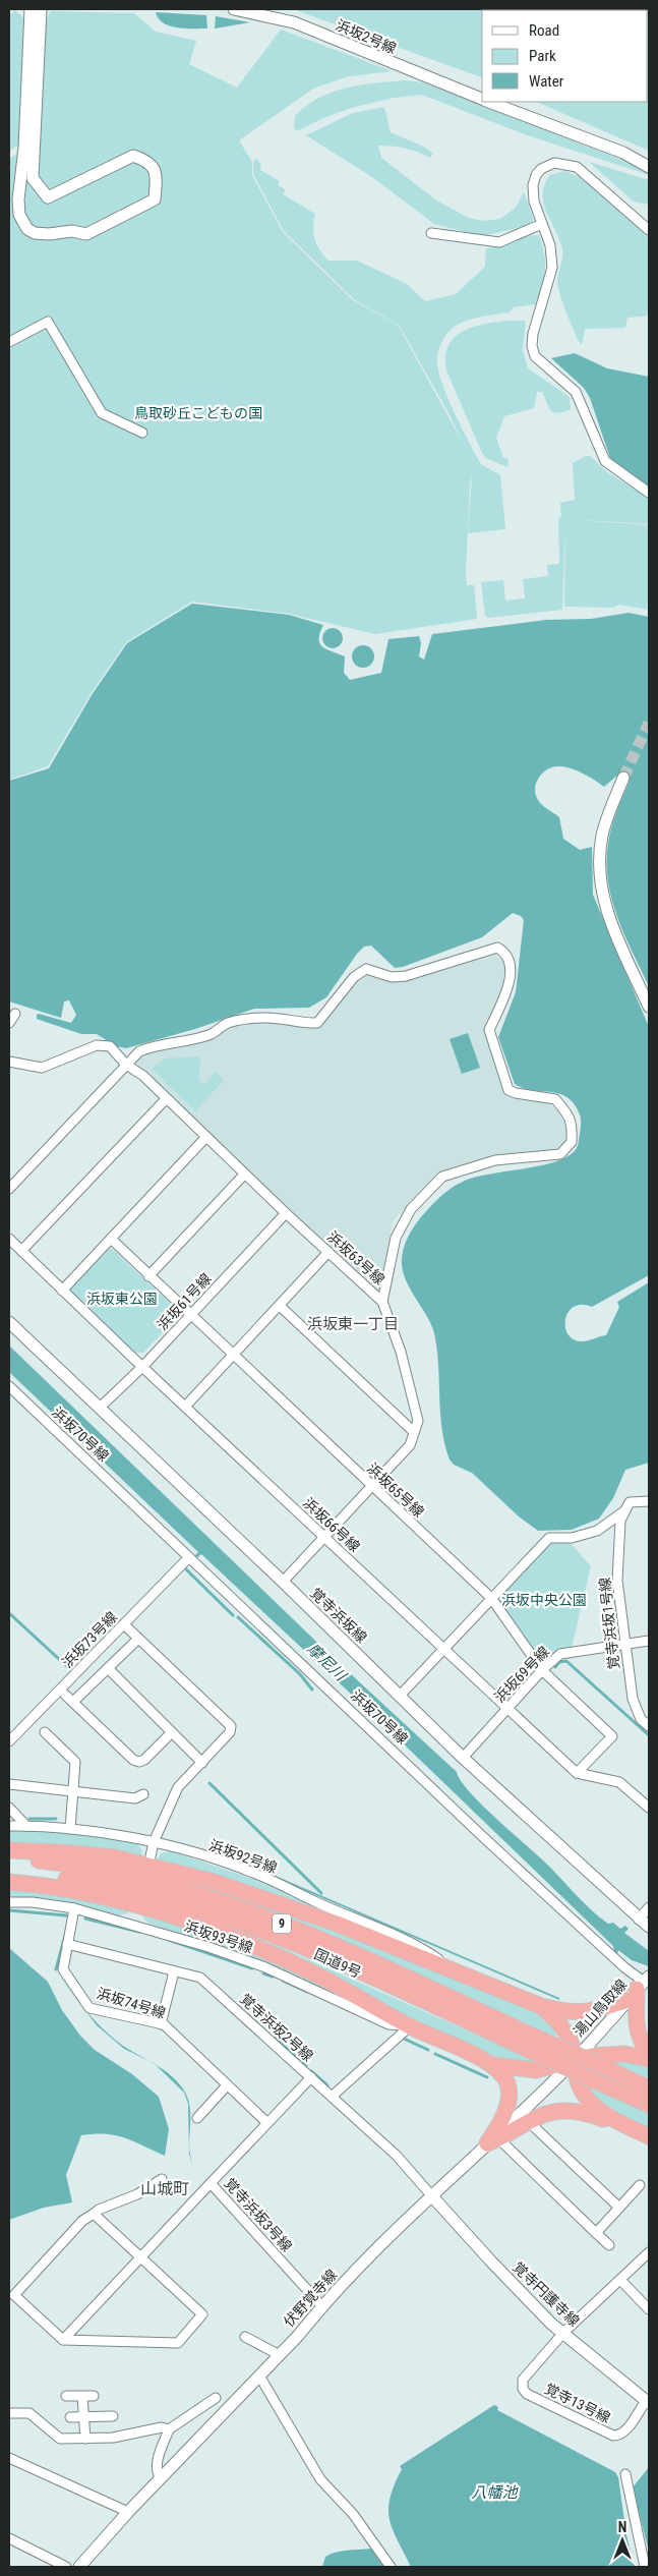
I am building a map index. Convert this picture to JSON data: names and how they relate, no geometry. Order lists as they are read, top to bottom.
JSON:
{
  "streets": {
    "highway": ["9", "国道9号"],
    "street": [
      "浜坂2号線",
      "浜坂63号線",
      "浜坂61号線",
      "浜坂70号線",
      "浜坂65号線",
      "浜坂66号線",
      "覚寺浜坂線",
      "覚寺浜坂1号線",
      "浜坂73号線",
      "浜坂69号線",
      "浜坂92号線",
      "浜坂93号線",
      "浜坂74号線",
      "湯山鳥取線",
      "覚寺浜坂2号線",
      "覚寺浜坂3号線",
      "覚寺円護寺線",
      "伏野覚寺線",
      "覚寺13号線"
    ]
  },
  "crossings": [
    ["浜坂63号線", "浜坂61号線"],
    ["浜坂63号線", "浜坂65号線"],
    ["浜坂63号線", "浜坂66号線"],
    ["浜坂63号線", "覚寺浜坂線"],
    ["浜坂61号線", "浜坂65号線"],
    ["浜坂61号線", "浜坂66号線"],
    ["浜坂61号線", "覚寺浜坂線"],
    ["浜坂70号線", "浜坂73号線"],
    ["浜坂70号線", "湯山鳥取線"],
    ["浜坂65号線", "浜坂66号線"],
    ["浜坂65号線", "浜坂69号線"],
    ["浜坂66号線", "浜坂69号線"],
    ["覚寺浜坂線", "浜坂69号線"],
    ["覚寺浜坂1号線", "浜坂69号線"],
    ["浜坂93号線", "浜坂74号線"],
    ["浜坂74号線", "覚寺浜坂2号線"],
    ["浜坂74号線", "覚寺浜坂3号線"],
    ["湯山鳥取線", "伏野覚寺線"],
    ["覚寺浜坂2号線", "覚寺浜坂3号線"],
    ["覚寺浜坂2号線", "覚寺円護寺線"],
    ["覚寺浜坂2号線", "伏野覚寺線"],
    ["覚寺浜坂3号線", "伏野覚寺線"],
    ["覚寺円護寺線", "伏野覚寺線"],
    ["覚寺円護寺線", "覚寺13号線"]
  ],
  "districts": ["浜坂東一丁目", "山城町"],
  "water": ["摩尼川", "八幡池"],
  "parks": ["鳥取砂丘こどもの国", "浜坂東公園", "浜坂中央公園"],
  "legend": ["Road", "Park", "Water"],
  "north": "top"
}
